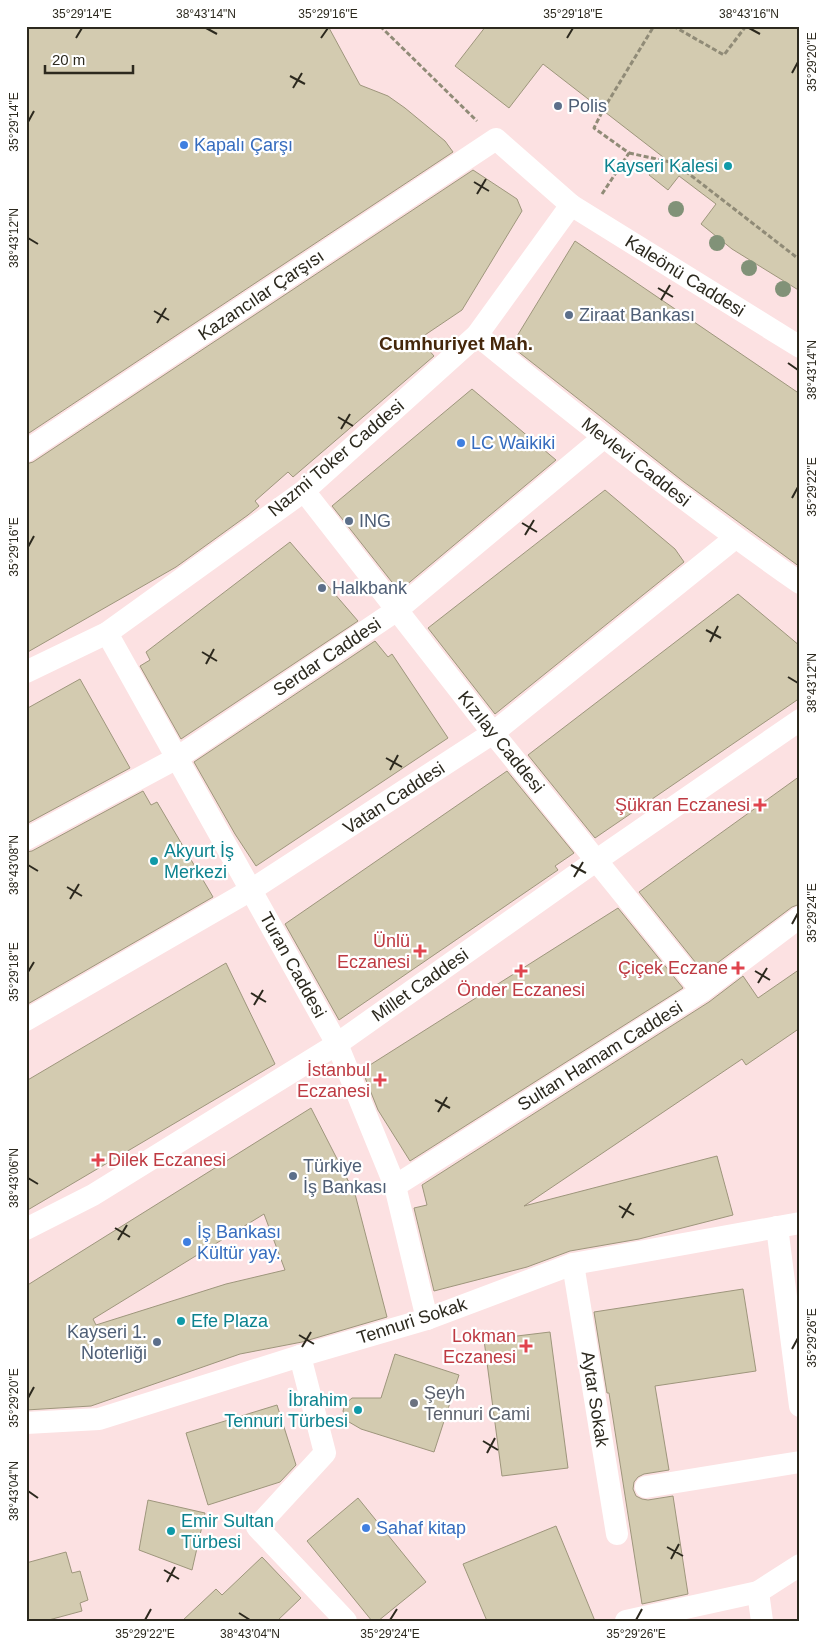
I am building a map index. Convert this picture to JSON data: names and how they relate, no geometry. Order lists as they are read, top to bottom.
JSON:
{
  "streets": {
    "street": [
      "Kaleönü Caddesi",
      "Kazancılar Çarşısı",
      "Nazmi Toker Caddesi",
      "Mevlevi Caddesi",
      "Serdar Caddesi",
      "Kızılay Caddesi",
      "Vatan Caddesi",
      "Turan Caddesi",
      "Millet Caddesi",
      "Sultan Hamam Caddesi",
      "Tennuri Sokak",
      "Aytar Sokak"
    ]
  },
  "crossings": [
    ["Kaleönü Caddesi", "Kazancılar Çarşısı"],
    ["Kaleönü Caddesi", "Nazmi Toker Caddesi"],
    ["Nazmi Toker Caddesi", "Mevlevi Caddesi"],
    ["Nazmi Toker Caddesi", "Kızılay Caddesi"],
    ["Nazmi Toker Caddesi", "Turan Caddesi"],
    ["Mevlevi Caddesi", "Serdar Caddesi"],
    ["Mevlevi Caddesi", "Vatan Caddesi"],
    ["Serdar Caddesi", "Kızılay Caddesi"],
    ["Serdar Caddesi", "Turan Caddesi"],
    ["Kızılay Caddesi", "Vatan Caddesi"],
    ["Kızılay Caddesi", "Millet Caddesi"],
    ["Kızılay Caddesi", "Sultan Hamam Caddesi"],
    ["Vatan Caddesi", "Turan Caddesi"],
    ["Turan Caddesi", "Millet Caddesi"],
    ["Turan Caddesi", "Sultan Hamam Caddesi"],
    ["Turan Caddesi", "Tennuri Sokak"],
    ["Tennuri Sokak", "Aytar Sokak"]
  ],
  "districts": ["Cumhuriyet Mah."],
  "places": {
    "other": [
      "Polis",
      "Kapalı Çarşı",
      "Kayseri Kalesi",
      "Ziraat Bankası",
      "LC Waikiki",
      "ING",
      "Halkbank",
      "Akyurt İş Merkezi",
      "Türkiye İş Bankası",
      "İş Bankası Kültür yay.",
      "Efe Plaza",
      "Kayseri 1. Noterliği",
      "Şeyh Tennuri Cami",
      "İbrahim Tennuri Türbesi",
      "Sahaf kitap",
      "Emir Sultan Türbesi"
    ],
    "health": [
      "Şükran Eczanesi",
      "Ünlü Eczanesi",
      "Çiçek Eczane",
      "Önder Eczanesi",
      "İstanbul Eczanesi",
      "Dilek Eczanesi",
      "Lokman Eczanesi"
    ]
  },
  "scale_bar": "20 m",
  "coordinates": [
    "35°29'14\"E",
    "38°43'14\"N",
    "35°29'16\"E",
    "35°29'18\"E",
    "38°43'16\"N",
    "35°29'20\"E",
    "38°43'12\"N",
    "35°29'22\"E",
    "38°43'08\"N",
    "35°29'24\"E",
    "38°43'06\"N",
    "35°29'26\"E",
    "38°43'04\"N"
  ]
}
